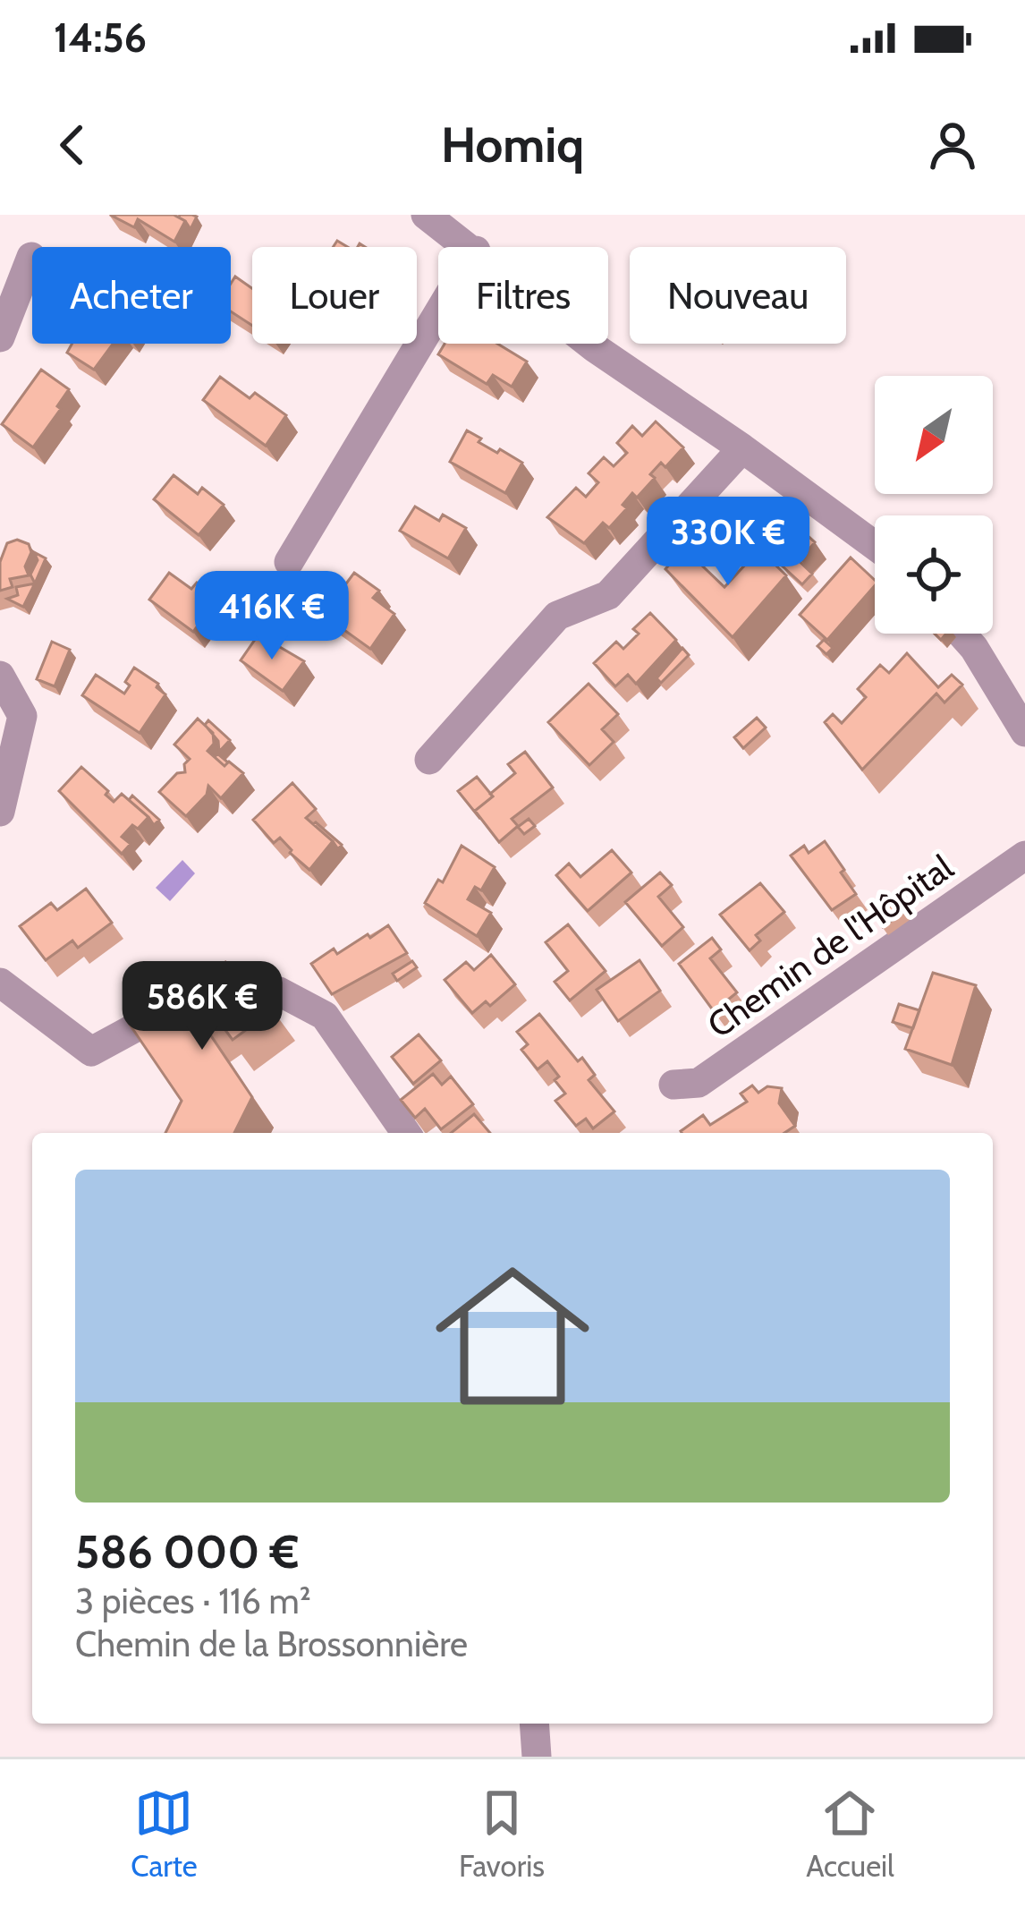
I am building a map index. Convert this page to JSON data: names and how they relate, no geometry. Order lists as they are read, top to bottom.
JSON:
{
  "streets": {
    "street": ["Chemin de l'Hôpital"]
  },
  "north": "bottom left",
  "page": {
    "status": "14:56",
    "header": "Homiq",
    "chip": [
      "Acheter",
      "Louer",
      "Filtres",
      "Nouveau"
    ],
    "price": ["330K €", "416K €", "586K €"],
    "list": [
      {
        "name": "586 000 €",
        "note": "3 pièces · 116 m² · Chemin de la Brossonnière"
      }
    ],
    "tabs": ["Carte", "Favoris", "Accueil"]
  }
}
